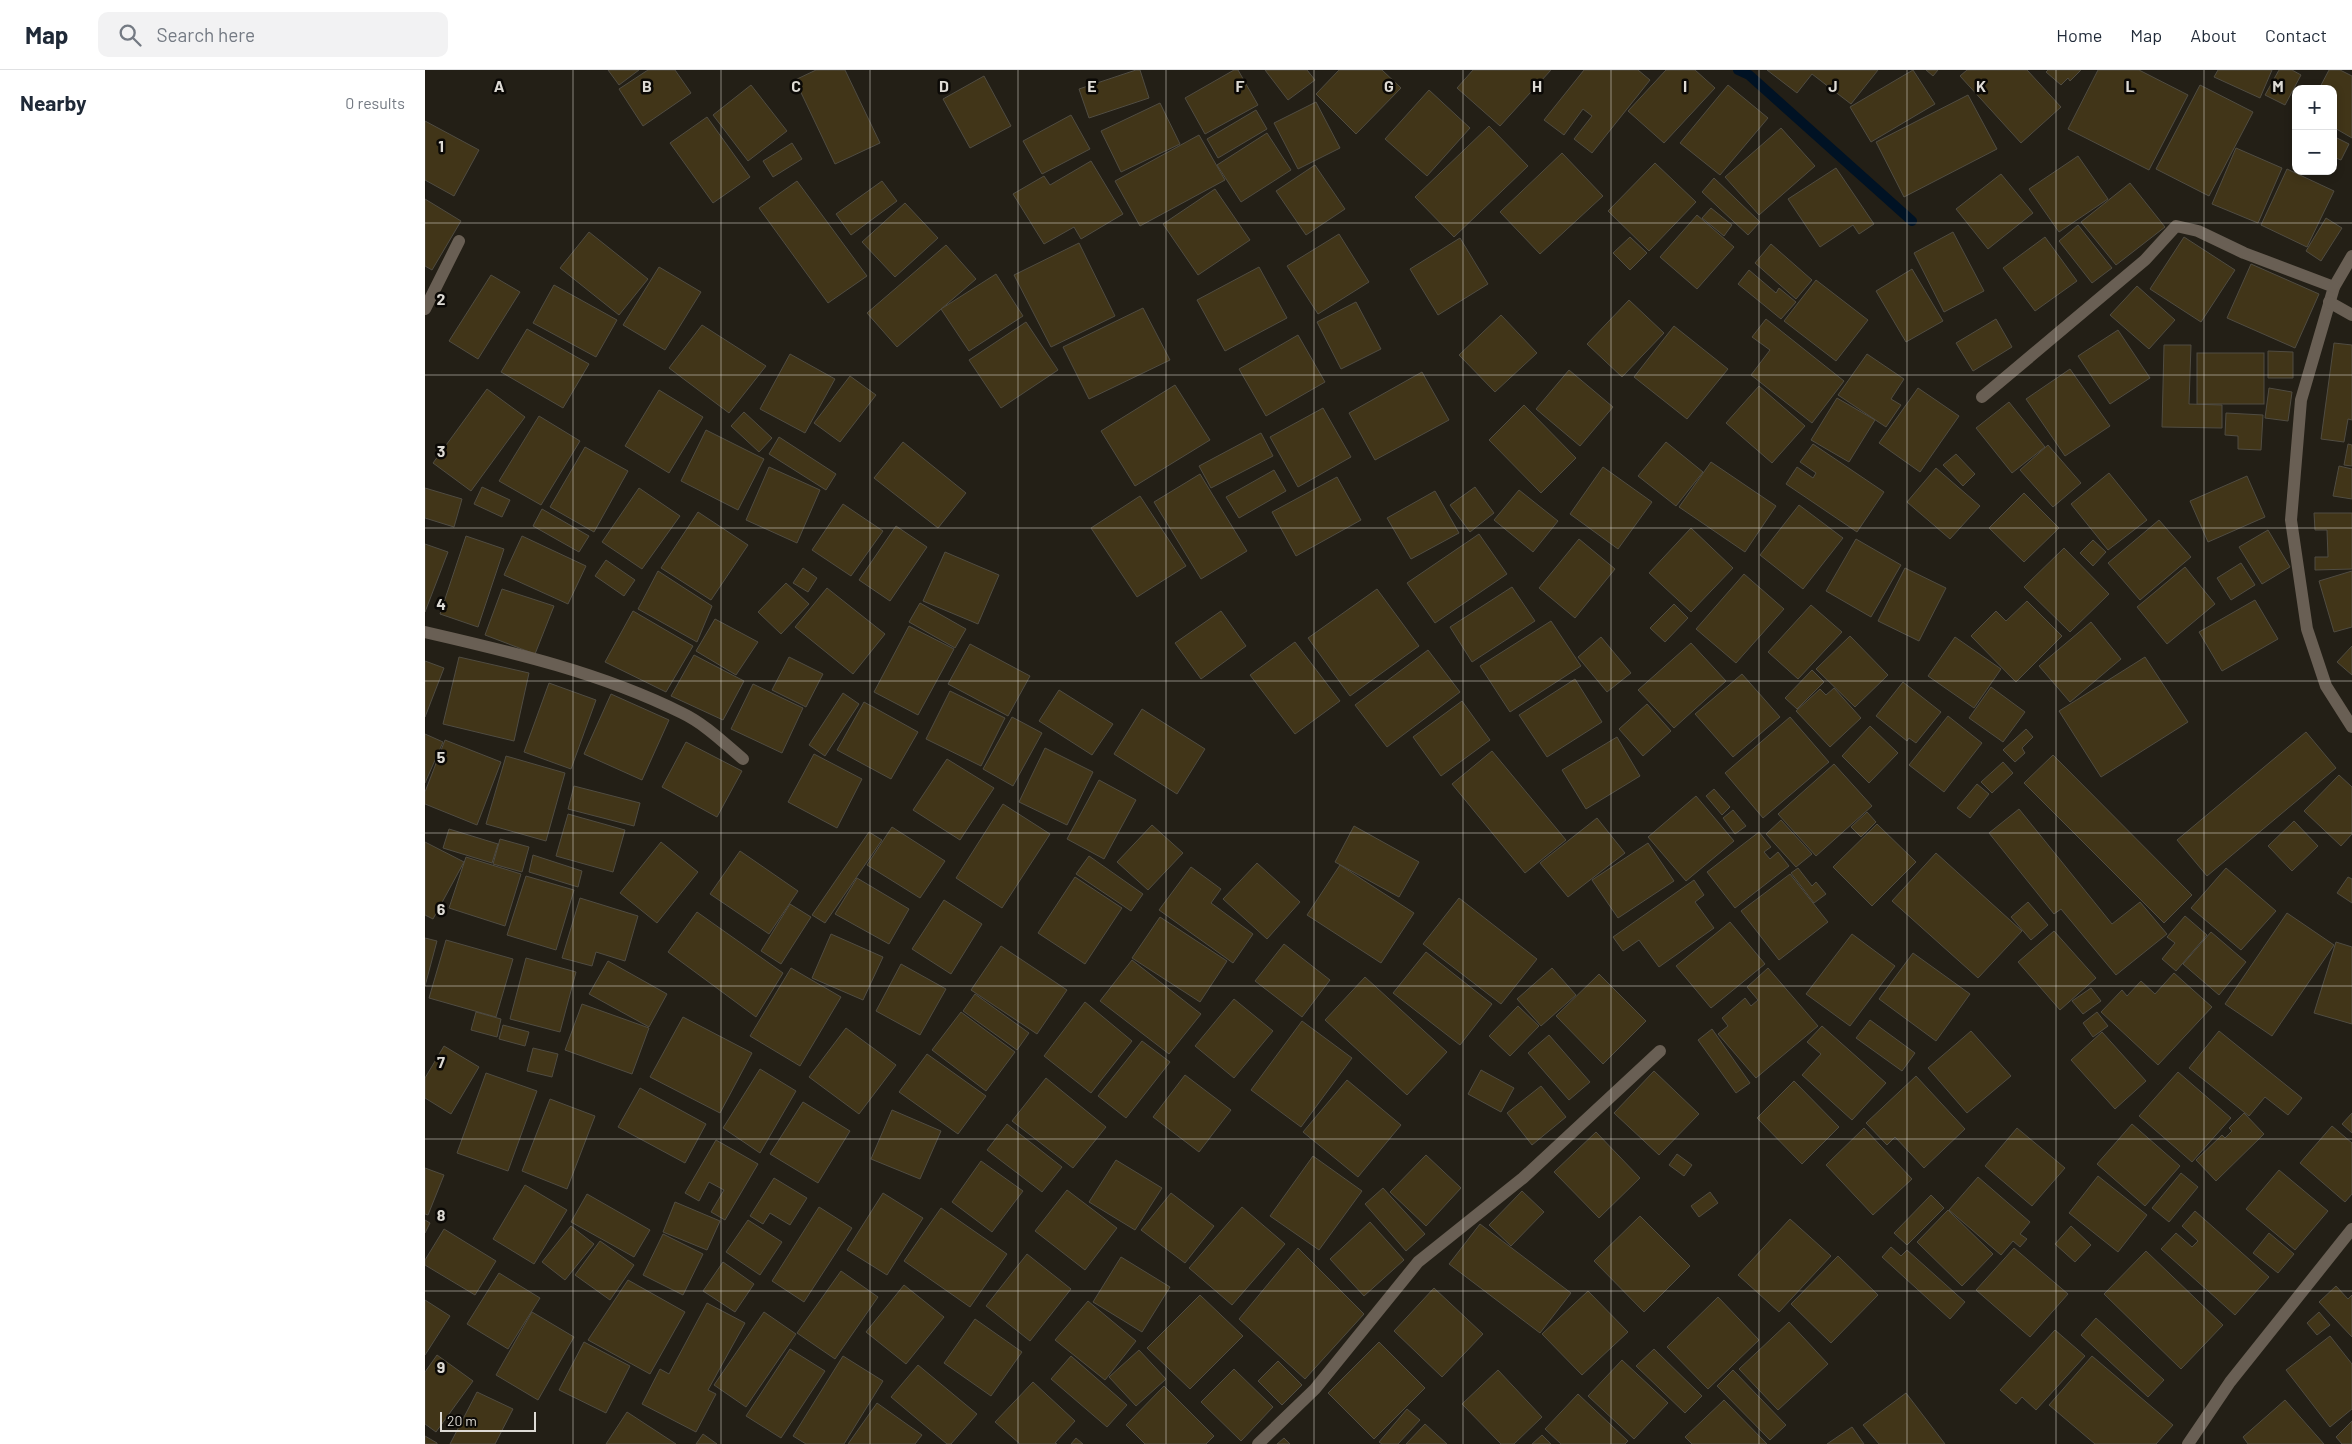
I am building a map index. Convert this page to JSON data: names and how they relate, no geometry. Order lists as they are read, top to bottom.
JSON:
{
  "scale_bar": "20 m",
  "page": {
    "header": "Map",
    "search": "Search here",
    "nav": [
      "Home",
      "Map",
      "About",
      "Contact"
    ],
    "heading": ["Nearby", "0 results"],
    "map_buttons": ["+", "−"],
    "scale": "20 m"
  },
  "grid": {
    "columns": [
      "A",
      "B",
      "C",
      "D",
      "E",
      "F",
      "G",
      "H",
      "I",
      "J",
      "K",
      "L",
      "M"
    ],
    "rows": [
      "1",
      "2",
      "3",
      "4",
      "5",
      "6",
      "7",
      "8",
      "9"
    ]
  }
}
